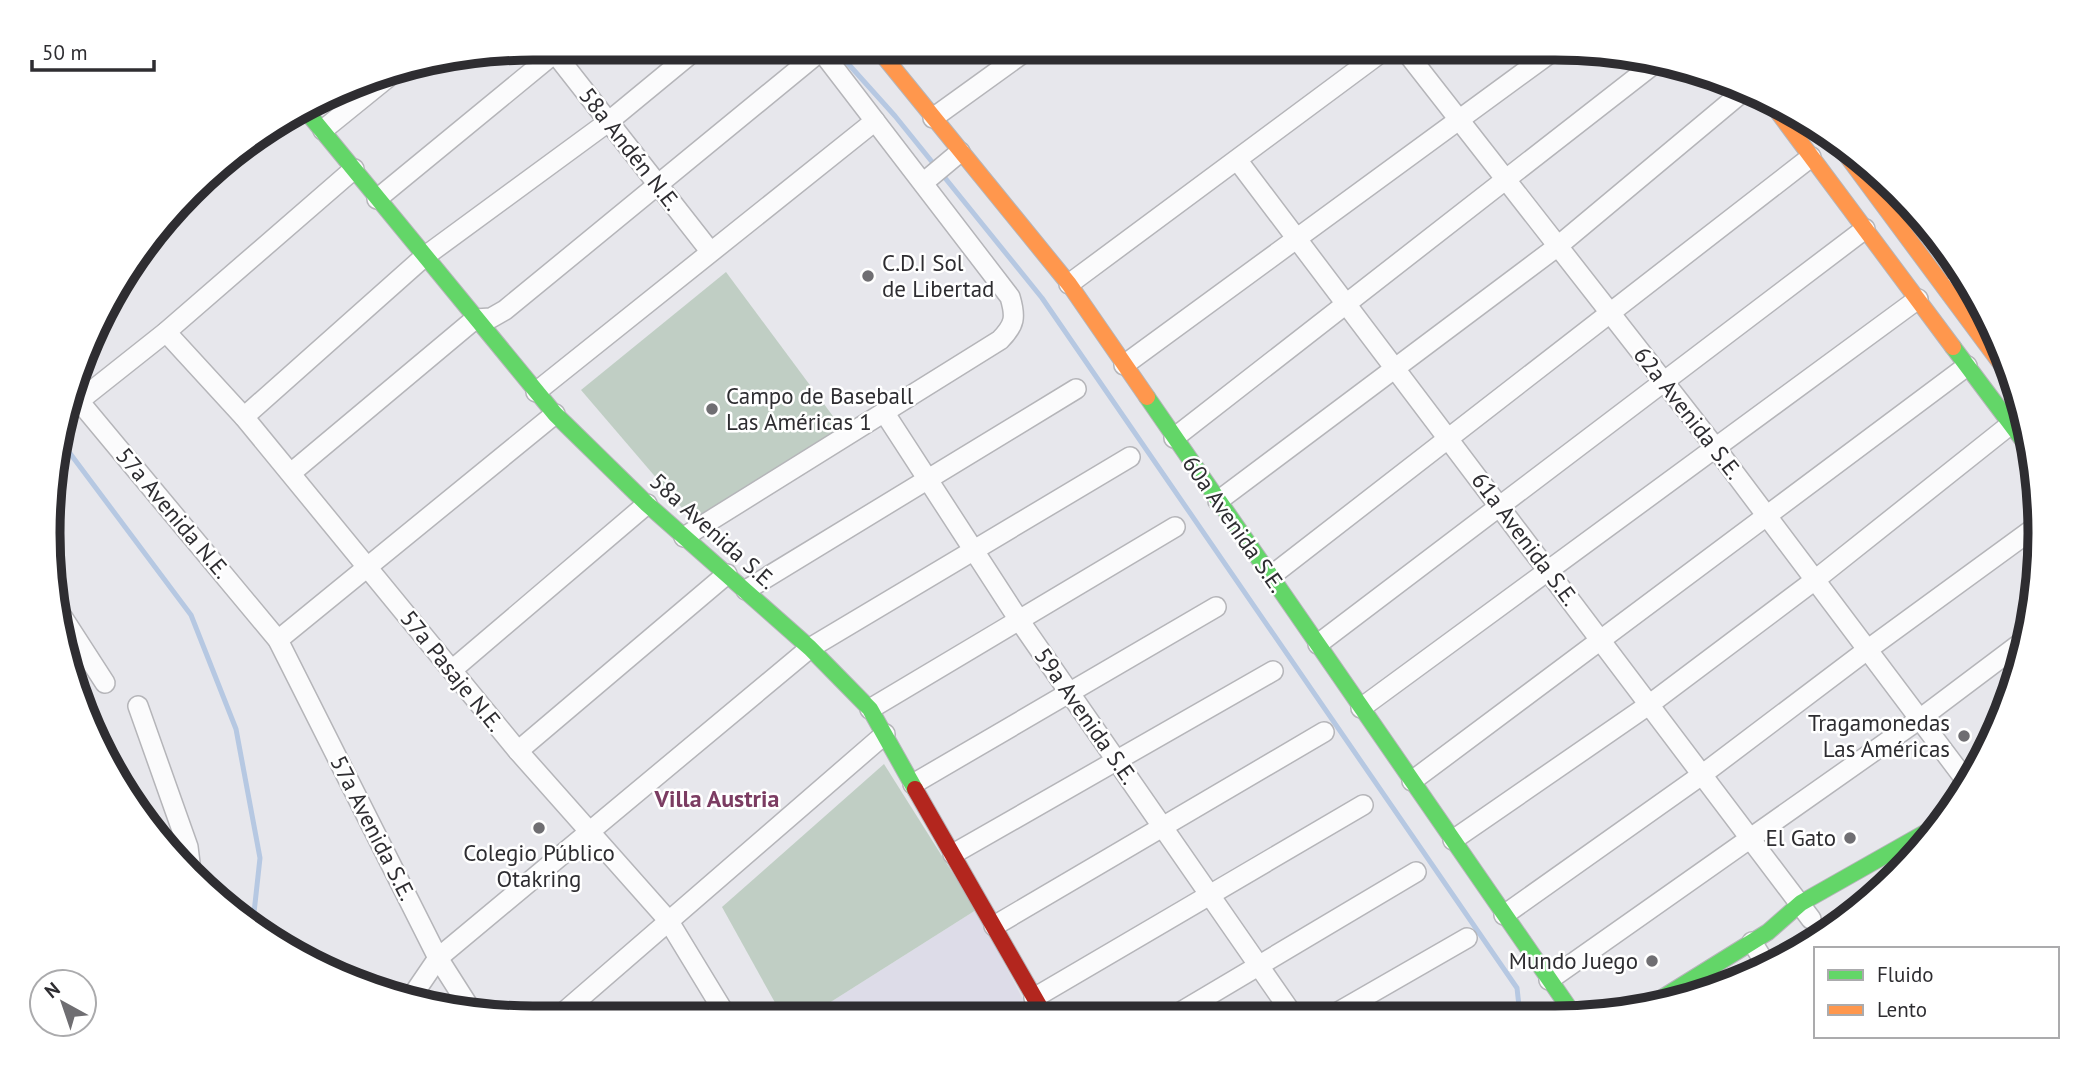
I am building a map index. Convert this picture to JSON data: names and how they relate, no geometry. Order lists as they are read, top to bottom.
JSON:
{
  "streets": {
    "street": [
      "58a Andén N.E.",
      "62a Avenida S.E.",
      "57a Avenida N.E.",
      "60a Avenida S.E.",
      "58a Avenida S.E.",
      "61a Avenida S.E.",
      "57a Pasaje N.E.",
      "59a Avenida S.E.",
      "57a Avenida S.E."
    ]
  },
  "crossings": [
    ["57a Avenida N.E.", "57a Avenida S.E."]
  ],
  "districts": ["Villa Austria"],
  "places": [
    "C.D.I Sol de Libertad",
    "Campo de Baseball Las Américas 1",
    "Tragamonedas Las Américas",
    "Colegio Público Otakring",
    "El Gato",
    "Mundo Juego"
  ],
  "legend": ["Fluido", "Lento"],
  "scale_bar": "50 m",
  "north": "top left"
}
